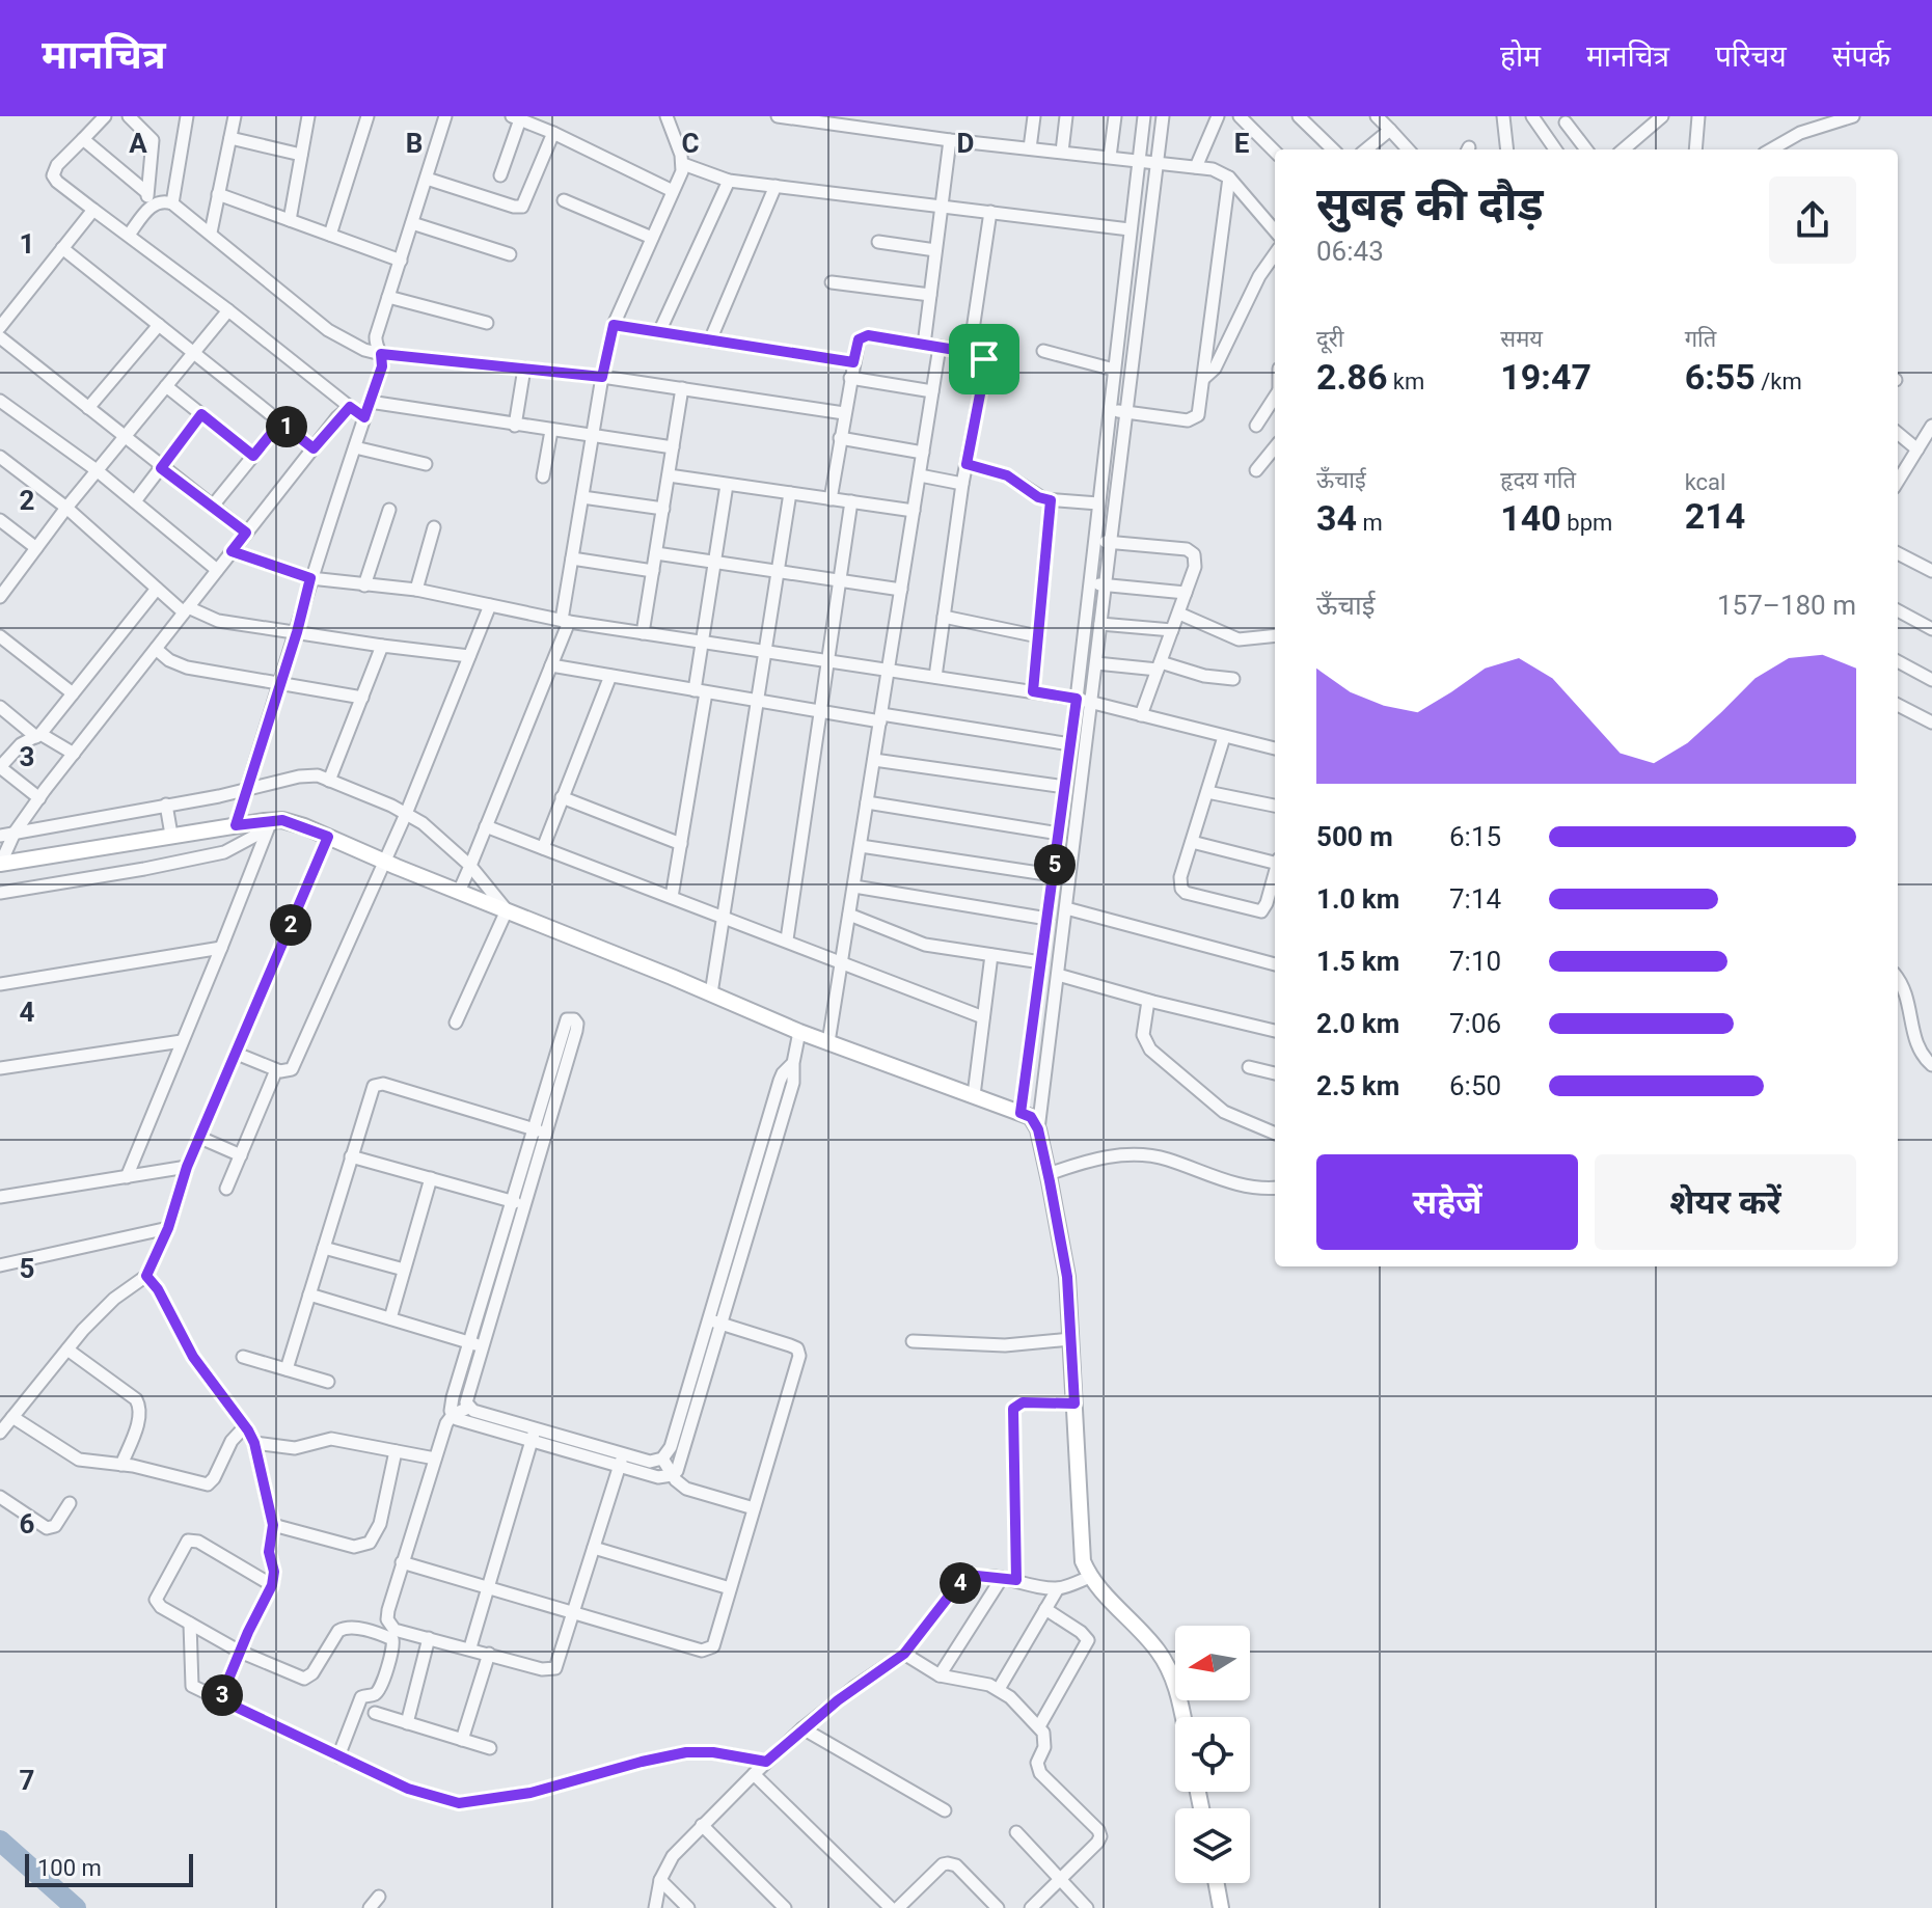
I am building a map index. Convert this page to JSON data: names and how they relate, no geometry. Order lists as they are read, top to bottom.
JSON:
{
  "scale_bar": "100 m",
  "north": "left",
  "page": {
    "header": "मानचित्र",
    "nav": [
      "होम",
      "मानचित्र",
      "परिचय",
      "संपर्क"
    ],
    "heading": ["सुबह की दौड़", "06:43"],
    "stats": [
      ["दूरी", "2.86 km"],
      ["समय", "19:47"],
      ["गति", "6:55 /km"],
      ["ऊँचाई", "34 m"],
      ["हृदय गति", "140 bpm"],
      ["kcal", "214"]
    ],
    "pins": [
      "1",
      "5",
      "2",
      "4",
      "3"
    ],
    "chart": ["ऊँचाई", "157–180 m"],
    "list": [
      {
        "name": "500 m",
        "note": "6:15"
      },
      {
        "name": "1.0 km",
        "note": "7:14"
      },
      {
        "name": "1.5 km",
        "note": "7:10"
      },
      {
        "name": "2.0 km",
        "note": "7:06"
      },
      {
        "name": "2.5 km",
        "note": "6:50"
      }
    ],
    "buttons": ["सहेजें", "शेयर करें"],
    "scale": "100 m"
  },
  "grid": {
    "columns": [
      "A",
      "B",
      "C",
      "D",
      "E"
    ],
    "rows": [
      "1",
      "2",
      "3",
      "4",
      "5",
      "6",
      "7"
    ]
  }
}
